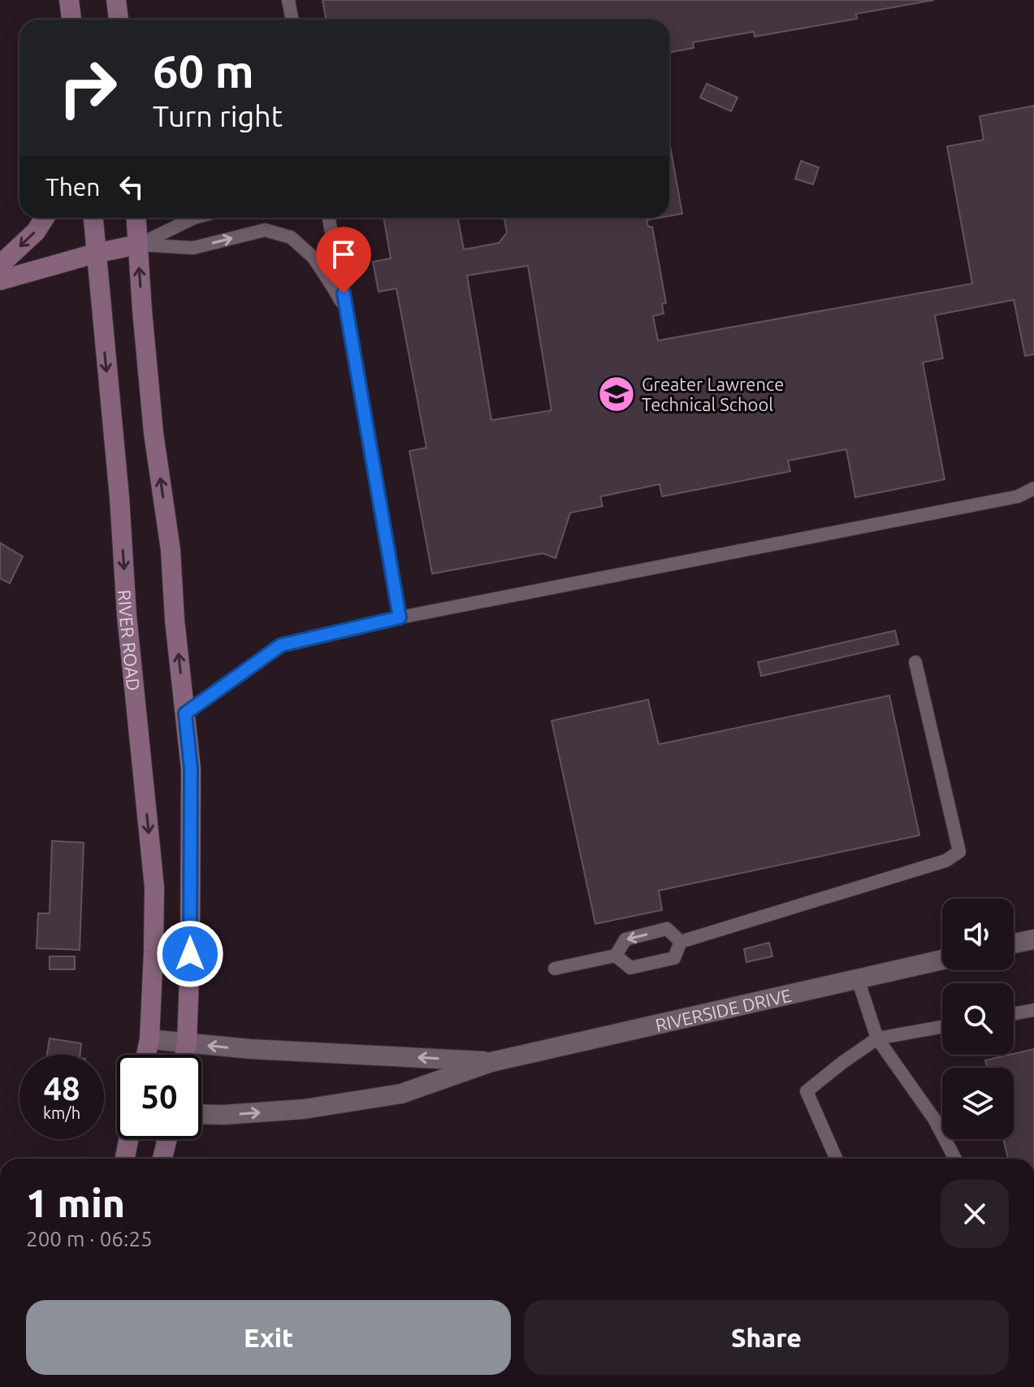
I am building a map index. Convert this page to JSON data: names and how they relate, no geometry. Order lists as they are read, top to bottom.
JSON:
{
  "streets": {
    "main road": ["RIVER ROAD"],
    "street": ["RIVERSIDE DRIVE"]
  },
  "crossings": [
    ["RIVER ROAD", "RIVERSIDE DRIVE"]
  ],
  "places": {
    "school or university": ["Greater Lawrence Technical School"]
  },
  "page": {
    "turn": ["60 m", "Turn right"],
    "then": "Then",
    "speed": "48 km/h",
    "limit": "50",
    "heading": ["1 min", "200 m · 06:25"],
    "buttons": ["Exit", "Share"]
  }
}
